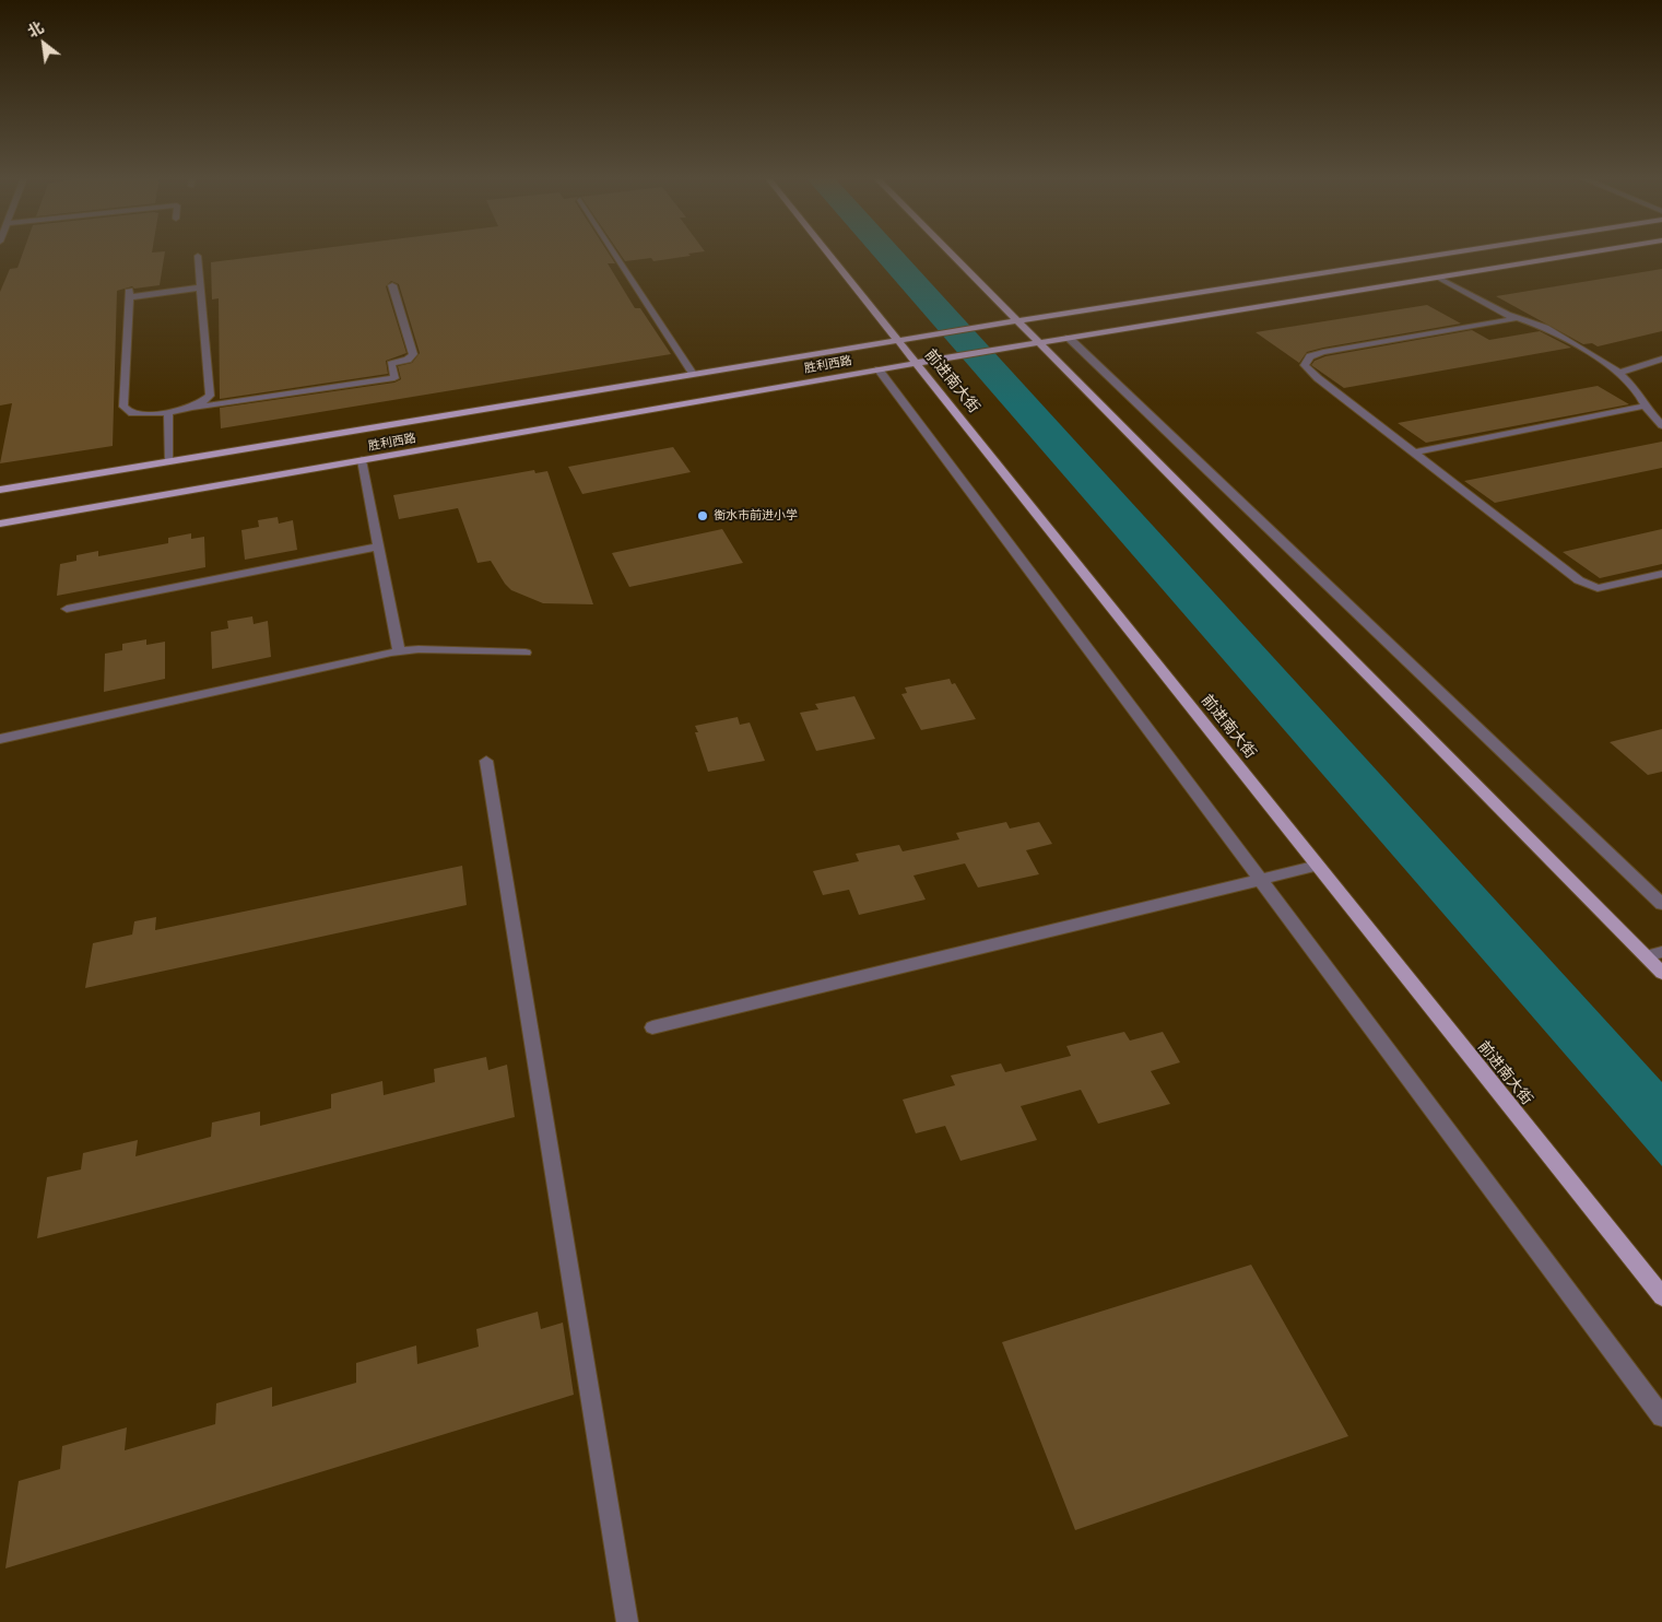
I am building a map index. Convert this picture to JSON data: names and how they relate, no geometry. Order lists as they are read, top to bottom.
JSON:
{
  "streets": {
    "main road": ["胜利西路", "前进南大街"]
  },
  "crossings": [
    ["胜利西路", "前进南大街"]
  ],
  "places": ["衡水市前进小学"],
  "north": "top left"
}
